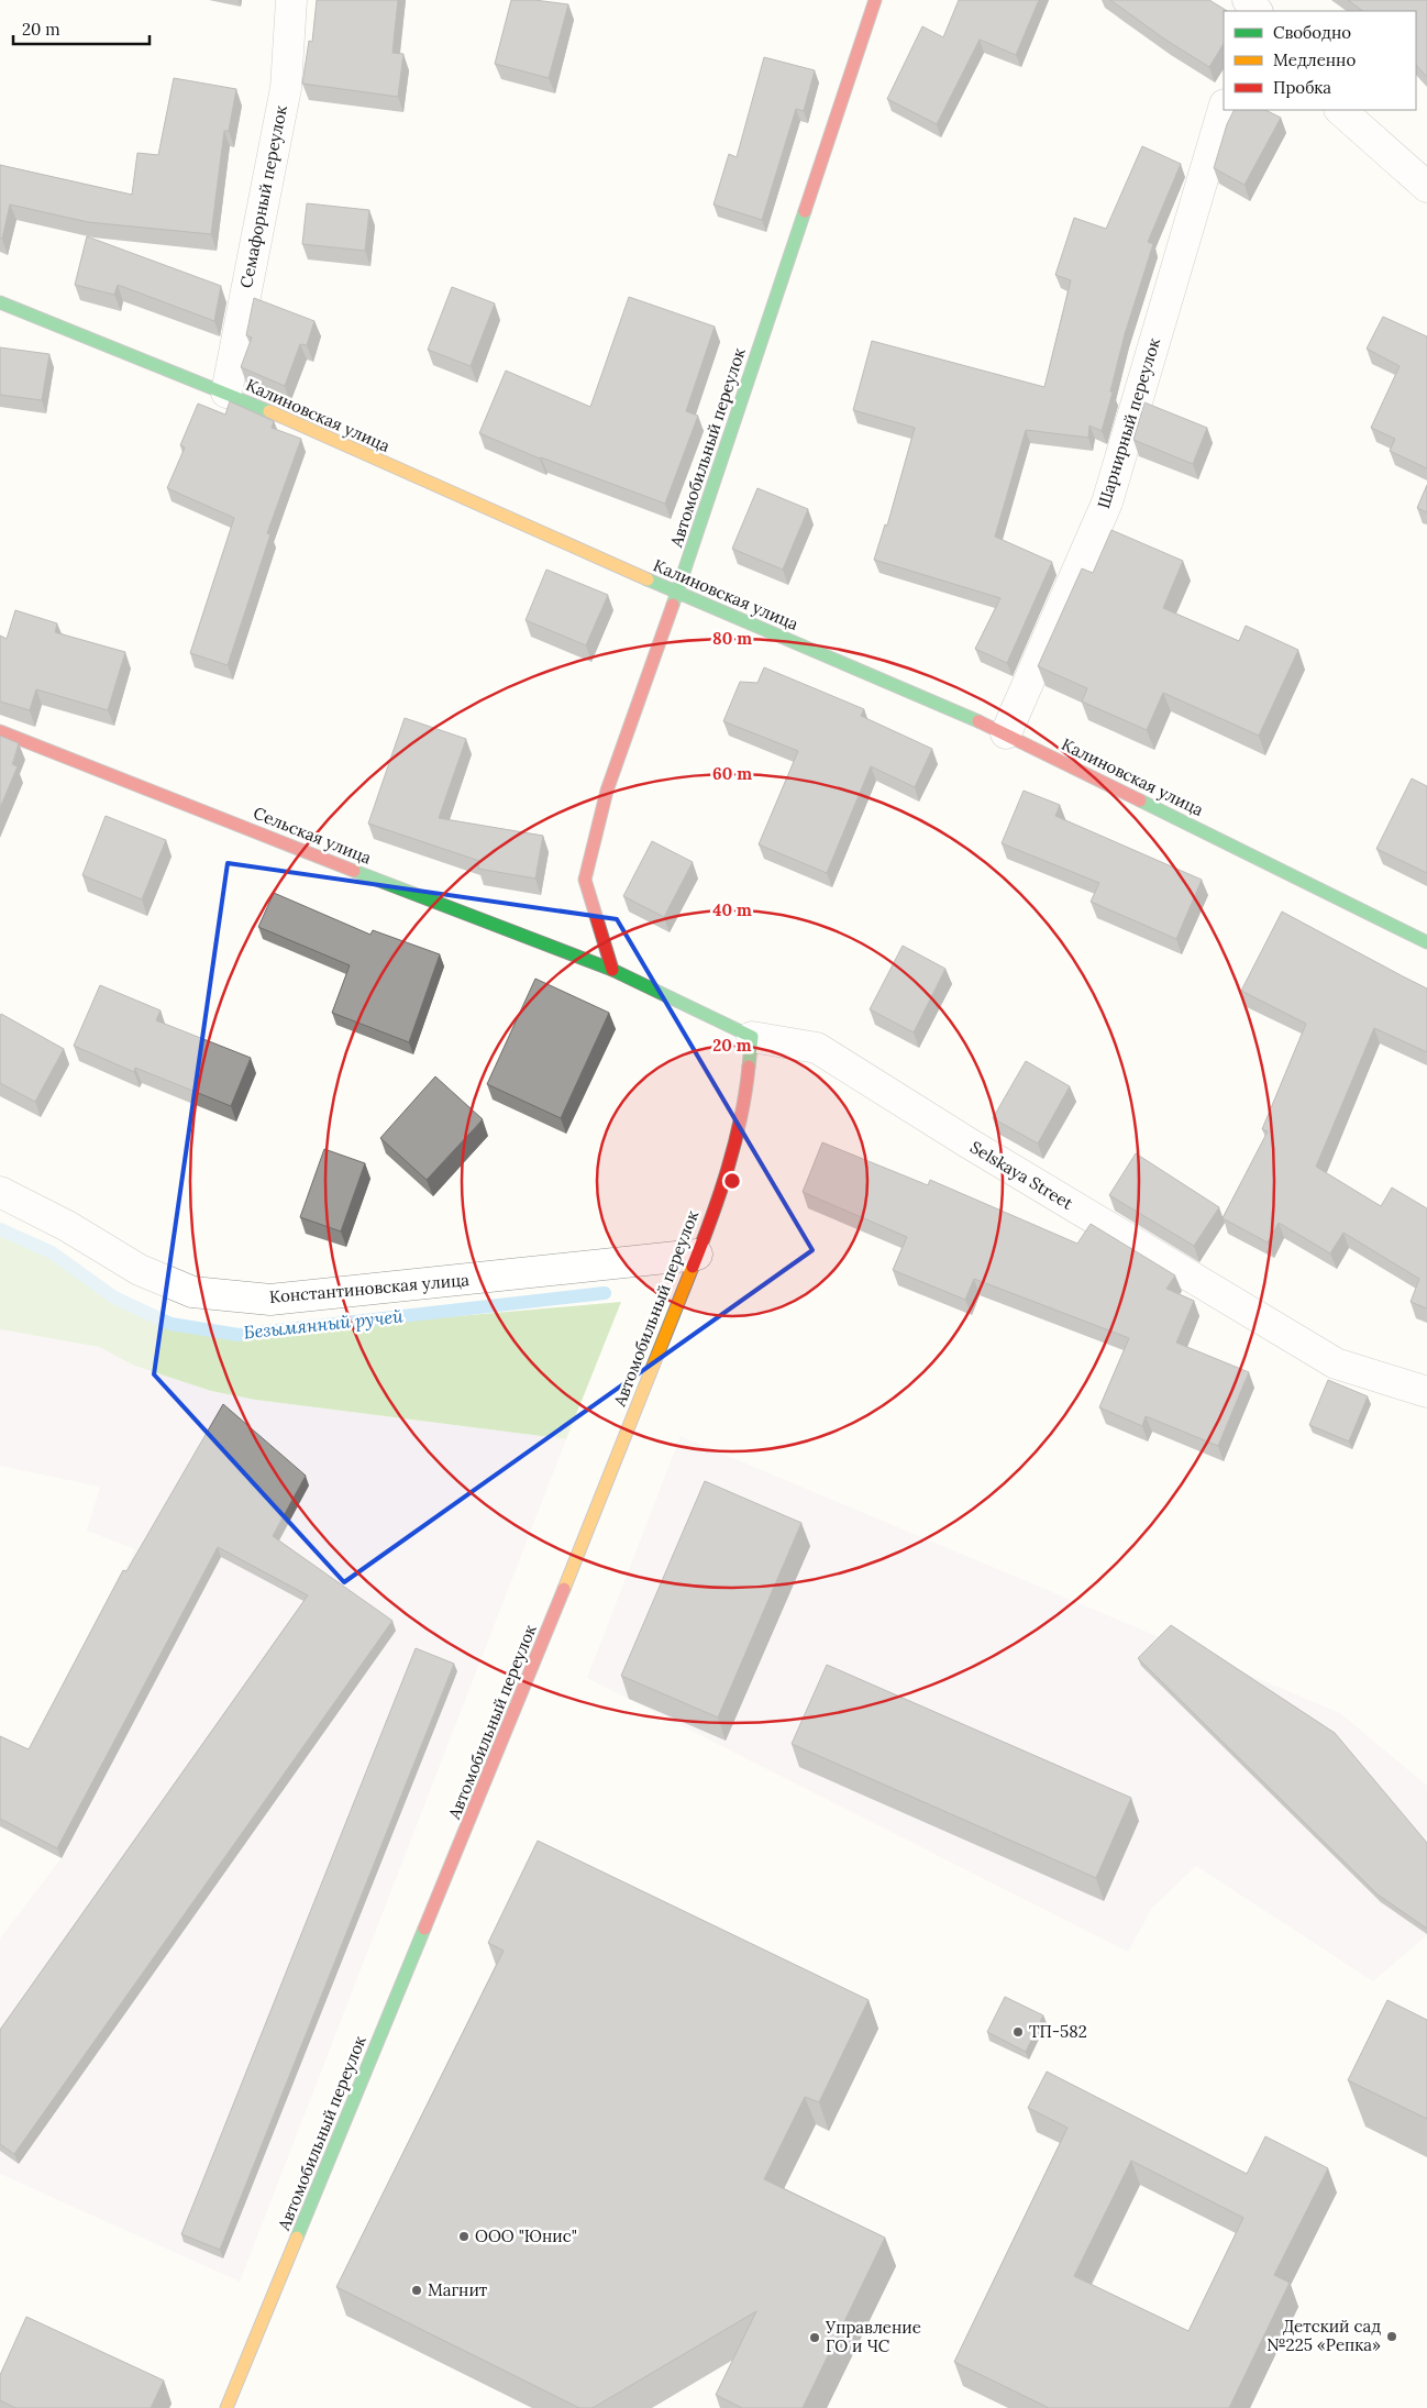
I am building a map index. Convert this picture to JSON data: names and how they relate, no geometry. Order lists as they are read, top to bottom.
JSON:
{
  "streets": {
    "street": [
      "Семафорный переулок",
      "Калиновская улица",
      "Шарнирный переулок",
      "Автомобильный переулок",
      "Сельская улица",
      "Selskaya Street",
      "Константиновская улица"
    ]
  },
  "crossings": [
    ["Семафорный переулок", "Калиновская улица"],
    ["Калиновская улица", "Шарнирный переулок"],
    ["Калиновская улица", "Автомобильный переулок"],
    ["Автомобильный переулок", "Сельская улица"],
    ["Автомобильный переулок", "Selskaya Street"],
    ["Автомобильный переулок", "Константиновская улица"],
    ["Сельская улица", "Selskaya Street"]
  ],
  "water": ["Безымянный ручей"],
  "places": [
    "ТП-582",
    "ООО \"Юнис\"",
    "Магнит",
    "Детский сад №225 «Репка»",
    "Управление ГО и ЧС"
  ],
  "legend": ["Свободно", "Медленно", "Пробка"],
  "scale_bar": "20 m",
  "rings": [
    "80 m",
    "60 m",
    "40 m",
    "20 m"
  ]
}
